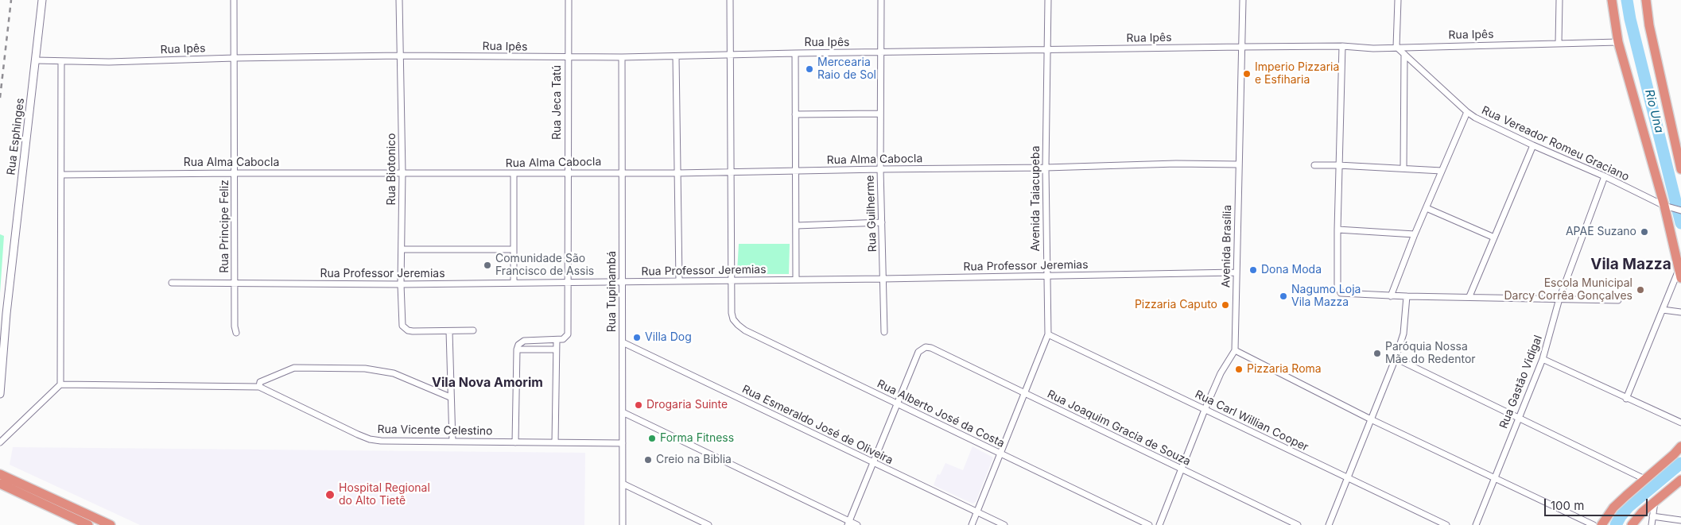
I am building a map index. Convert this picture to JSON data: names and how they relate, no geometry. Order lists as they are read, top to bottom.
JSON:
{
  "streets": {
    "street": [
      "Rua Ipês",
      "Rua Jeca Tatú",
      "Rua Esphinges",
      "Rua Vereador Romeu Graciano",
      "Rua Alma Cabocla",
      "Rua Biotonico",
      "Avenida Taiacupeba",
      "Rua Guilherme",
      "Rua Principe Feliz",
      "Avenida Brasília",
      "Rua Professor Jeremias",
      "Rua Tupinambá",
      "Rua Gastão Vidigal",
      "Rua Alberto José da Costa",
      "Rua Carl Willian Cooper",
      "Rua Esmeraldo José de Oliveira",
      "Rua Joaquim Gracia de Souza",
      "Rua Vicente Celestino"
    ]
  },
  "crossings": [
    ["Rua Ipês", "Rua Jeca Tatú"],
    ["Rua Ipês", "Rua Esphinges"],
    ["Rua Ipês", "Rua Vereador Romeu Graciano"],
    ["Rua Ipês", "Rua Biotonico"],
    ["Rua Ipês", "Avenida Taiacupeba"],
    ["Rua Ipês", "Rua Guilherme"],
    ["Rua Ipês", "Rua Principe Feliz"],
    ["Rua Ipês", "Avenida Brasília"],
    ["Rua Ipês", "Rua Tupinambá"],
    ["Rua Jeca Tatú", "Rua Alma Cabocla"],
    ["Rua Jeca Tatú", "Rua Professor Jeremias"],
    ["Rua Vereador Romeu Graciano", "Rua Gastão Vidigal"],
    ["Rua Alma Cabocla", "Rua Biotonico"],
    ["Rua Alma Cabocla", "Avenida Taiacupeba"],
    ["Rua Alma Cabocla", "Rua Guilherme"],
    ["Rua Alma Cabocla", "Rua Principe Feliz"],
    ["Rua Alma Cabocla", "Avenida Brasília"],
    ["Rua Alma Cabocla", "Rua Tupinambá"],
    ["Rua Biotonico", "Rua Professor Jeremias"],
    ["Avenida Taiacupeba", "Rua Professor Jeremias"],
    ["Avenida Taiacupeba", "Rua Alberto José da Costa"],
    ["Avenida Taiacupeba", "Rua Carl Willian Cooper"],
    ["Avenida Taiacupeba", "Rua Esmeraldo José de Oliveira"],
    ["Avenida Taiacupeba", "Rua Joaquim Gracia de Souza"],
    ["Rua Guilherme", "Rua Professor Jeremias"],
    ["Rua Principe Feliz", "Rua Professor Jeremias"],
    ["Avenida Brasília", "Rua Professor Jeremias"],
    ["Rua Professor Jeremias", "Rua Tupinambá"],
    ["Rua Professor Jeremias", "Rua Alberto José da Costa"],
    ["Rua Tupinambá", "Rua Esmeraldo José de Oliveira"],
    ["Rua Tupinambá", "Rua Vicente Celestino"],
    ["Rua Alberto José da Costa", "Rua Joaquim Gracia de Souza"]
  ],
  "districts": ["Vila Mazza", "Vila Nova Amorim"],
  "water": ["Rio Una"],
  "places": [
    "Mercearia Raio de Sol",
    "Imperio Pizzaria e Esfiharia",
    "APAE Suzano",
    "Comunidade São Francisco de Assis",
    "Dona Moda",
    "Escola Municipal Darcy Corrêa Gonçalves",
    "Nagumo Loja Vila Mazza",
    "Pizzaria Caputo",
    "Villa Dog",
    "Paróquia Nossa Mãe do Redentor",
    "Pizzaria Roma",
    "Drogaria Suinte",
    "Forma Fitness",
    "Creio na Biblia",
    "Hospital Regional do Alto Tietê"
  ],
  "scale_bar": "100 m"
}
